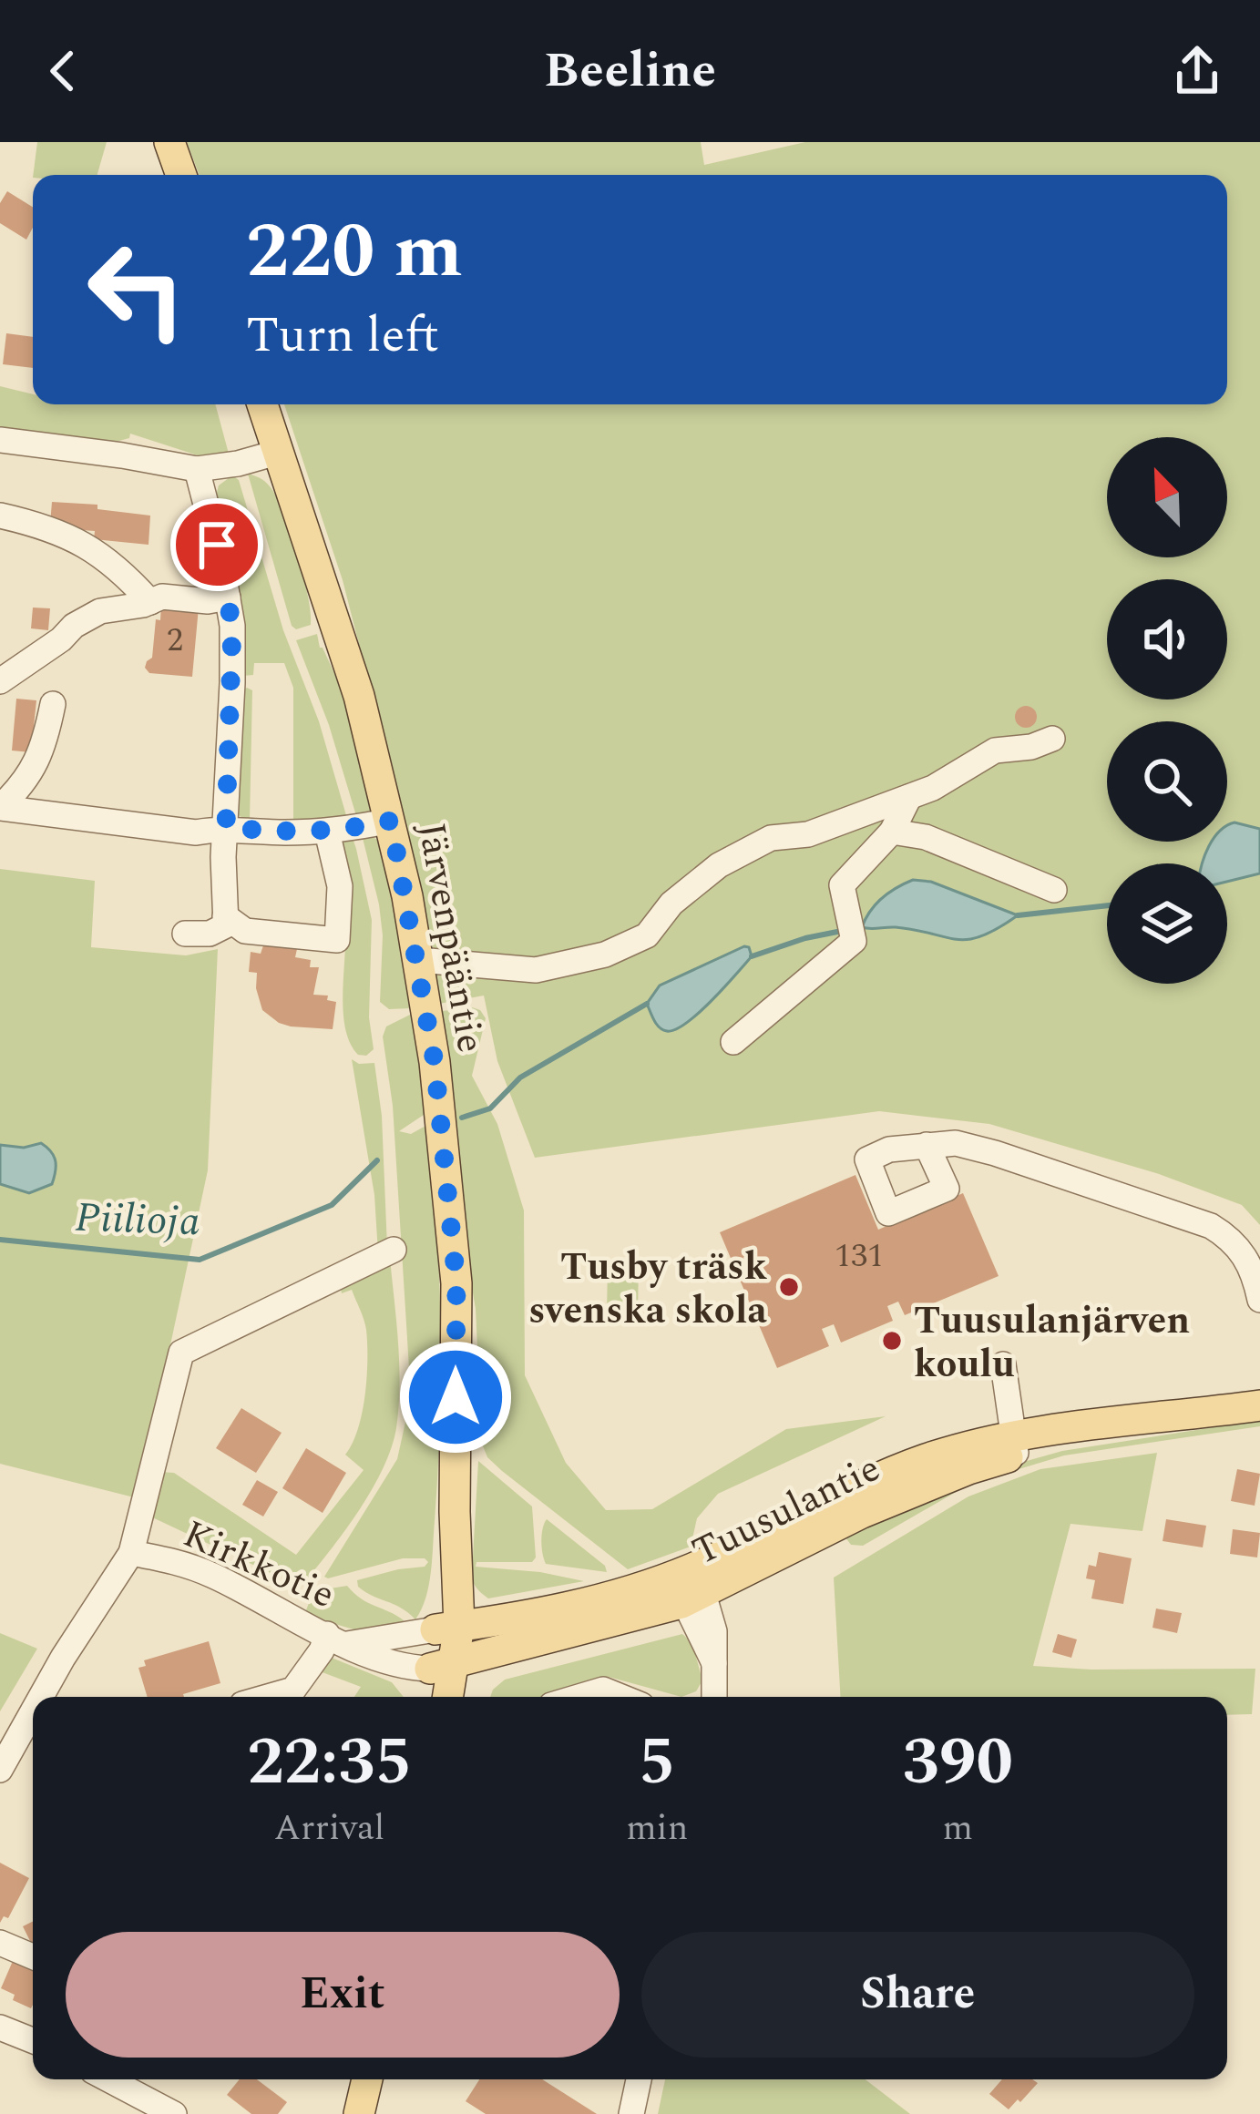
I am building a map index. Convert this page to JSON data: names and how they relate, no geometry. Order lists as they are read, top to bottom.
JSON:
{
  "streets": {
    "main road": ["Järvenpääntie", "Tuusulantie"],
    "street": ["Kirkkotie"]
  },
  "crossings": [
    ["Järvenpääntie", "Tuusulantie"],
    ["Järvenpääntie", "Kirkkotie"],
    ["Tuusulantie", "Kirkkotie"]
  ],
  "water": ["Piilioja"],
  "places": ["Tusby träsk svenska skola", "Tuusulanjärven koulu"],
  "house_numbers": ["2", "131"],
  "north": "top left",
  "page": {
    "header": "Beeline",
    "turn": ["220 m", "Turn left"],
    "eta": [
      "22:35",
      "Arrival",
      "5",
      "min",
      "390",
      "m"
    ],
    "buttons": ["Exit", "Share"]
  }
}
